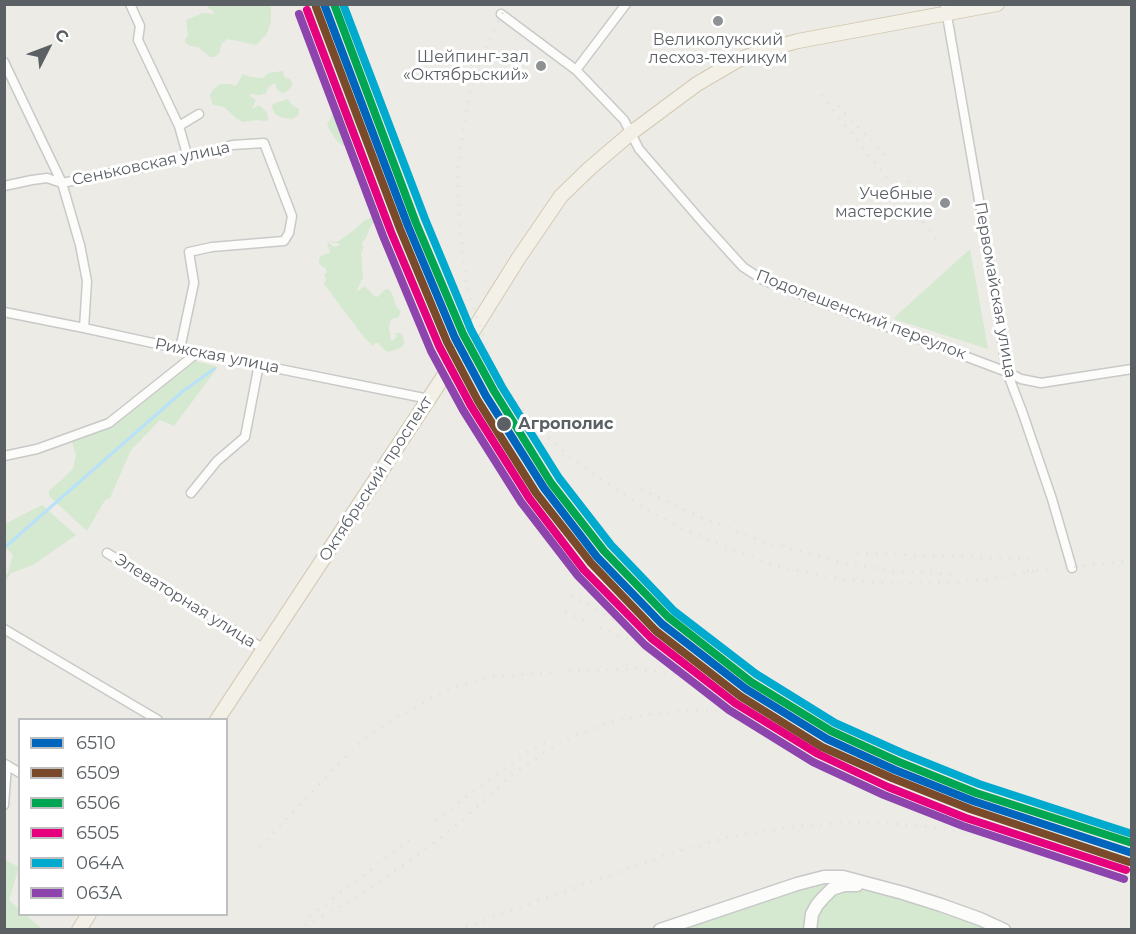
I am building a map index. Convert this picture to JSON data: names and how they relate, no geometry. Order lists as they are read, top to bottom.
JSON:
{
  "streets": {
    "main road": ["Октябрьский проспект"],
    "street": [
      "Сеньковская улица",
      "Первомайская улица",
      "Подолешенский переулок",
      "Рижская улица",
      "Элеваторная улица"
    ]
  },
  "crossings": [
    ["Сеньковская улица", "Рижская улица"],
    ["Первомайская улица", "Подолешенский переулок"],
    ["Первомайская улица", "Октябрьский проспект"],
    ["Подолешенский переулок", "Октябрьский проспект"],
    ["Рижская улица", "Октябрьский проспект"],
    ["Октябрьский проспект", "Элеваторная улица"]
  ],
  "places": [
    "Великолукский лесхоз-техникум",
    "Шейпинг-зал «Октябрьский»",
    "Учебные мастерские",
    "Агрополис"
  ],
  "lines": [
    "transit line 6510",
    "transit line 6506",
    "transit line 064А",
    "transit line 6509",
    "transit line 6505",
    "transit line 063А"
  ],
  "legend": [
    "6510",
    "6509",
    "6506",
    "6505",
    "064А",
    "063А"
  ],
  "north": "top right"
}
